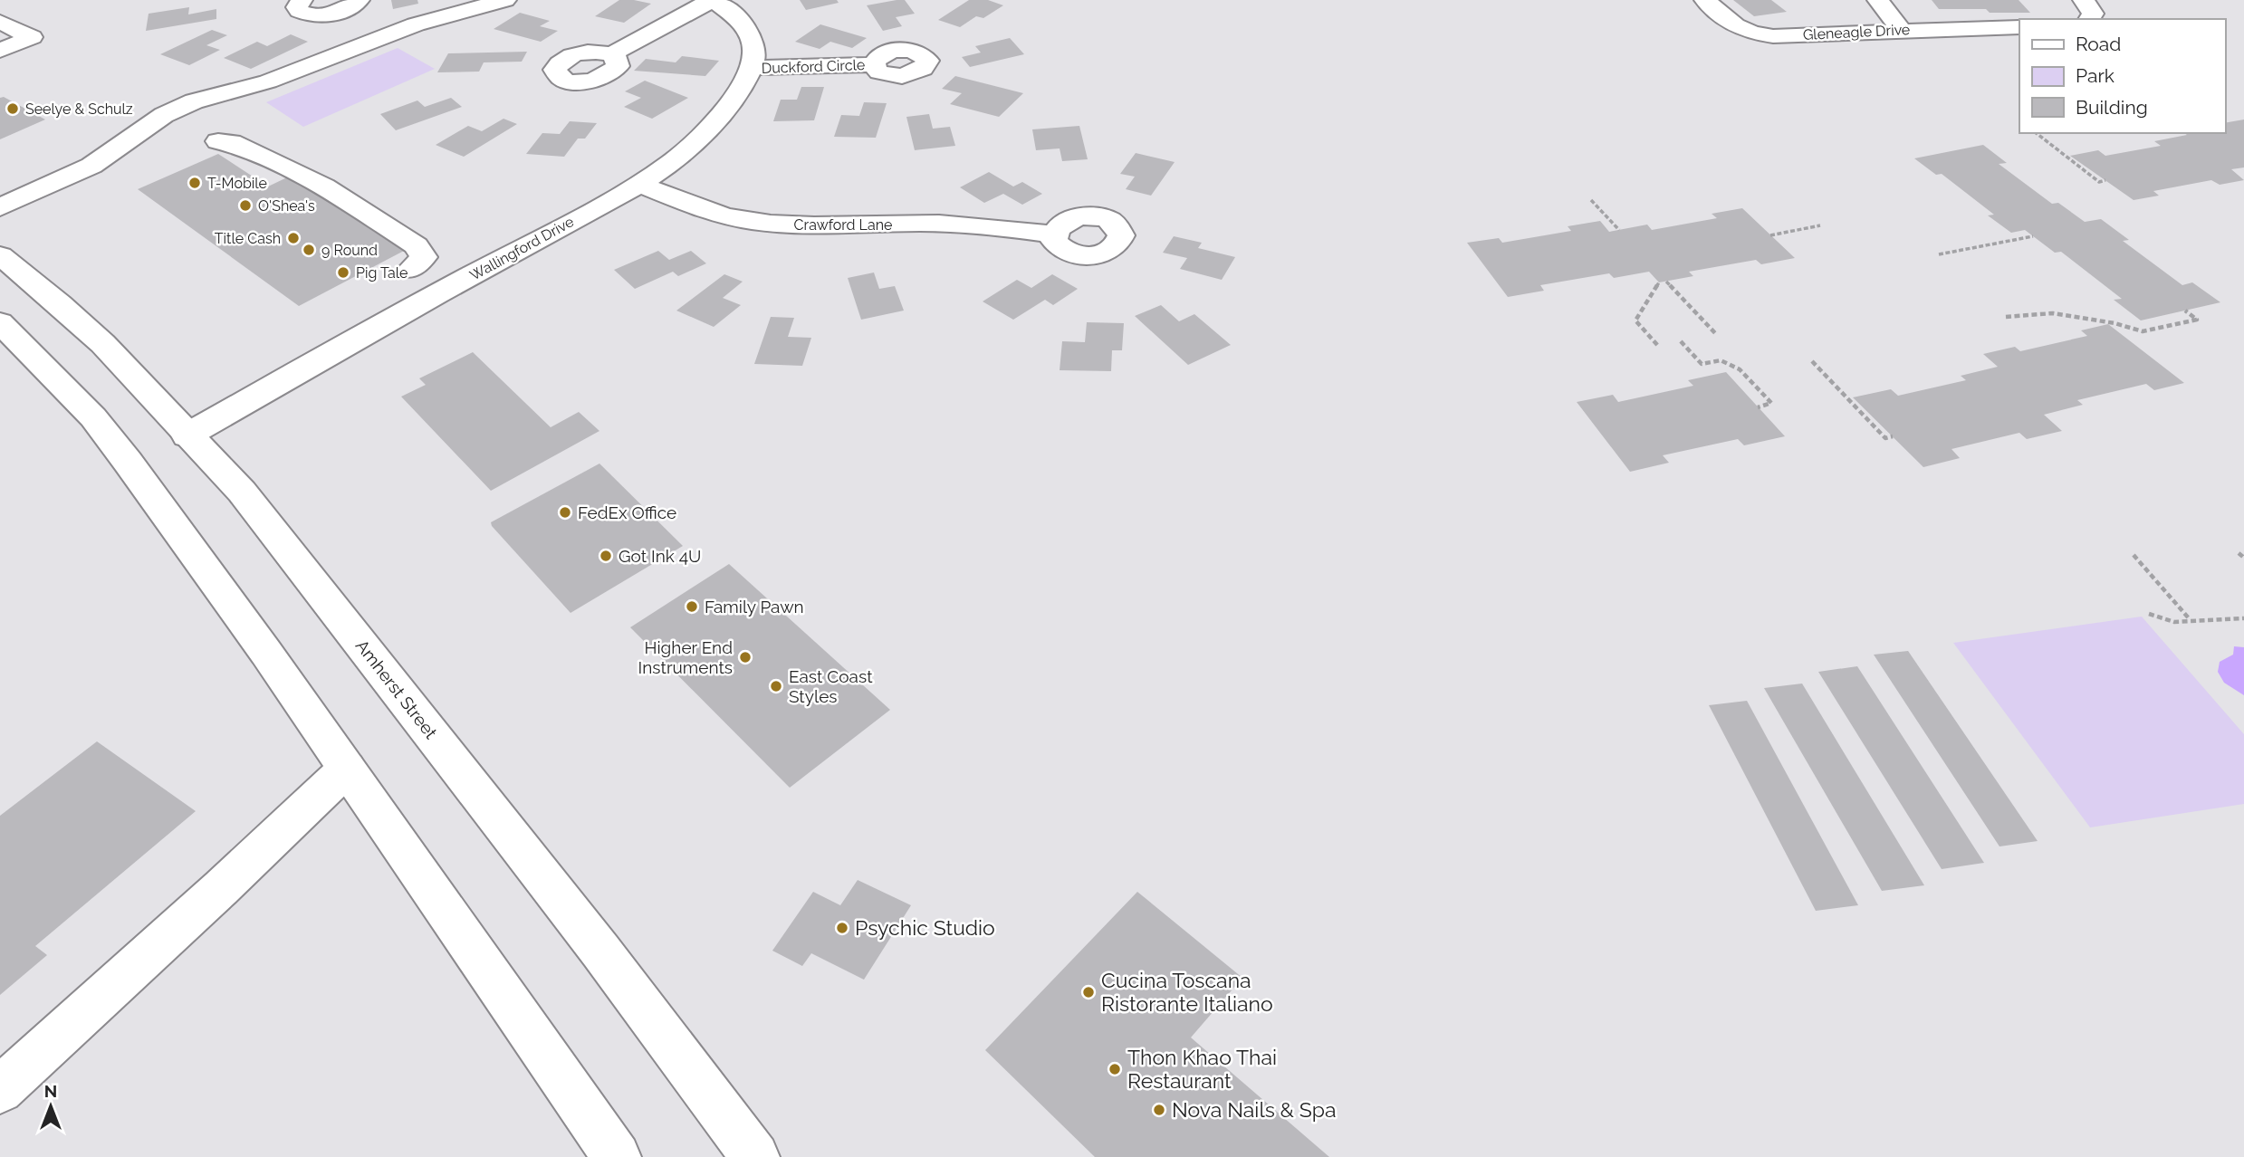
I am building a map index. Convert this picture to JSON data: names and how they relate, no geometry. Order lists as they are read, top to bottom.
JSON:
{
  "streets": {
    "main road": [
      "Gleneagle Drive",
      "Duckford Circle",
      "Crawford Lane",
      "Wallingford Drive",
      "Amherst Street"
    ]
  },
  "crossings": [
    ["Duckford Circle", "Wallingford Drive"],
    ["Crawford Lane", "Wallingford Drive"],
    ["Wallingford Drive", "Amherst Street"]
  ],
  "places": [
    "Seelye & Schulz",
    "T-Mobile",
    "O'Shea's",
    "Title Cash",
    "9 Round",
    "Pig Tale",
    "FedEx Office",
    "Got Ink 4U",
    "Family Pawn",
    "Higher End Instruments",
    "East Coast Styles",
    "Psychic Studio",
    "Cucina Toscana Ristorante Italiano",
    "Thon Khao Thai Restaurant",
    "Nova Nails & Spa"
  ],
  "legend": ["Road", "Park", "Building"],
  "north": "top"
}
